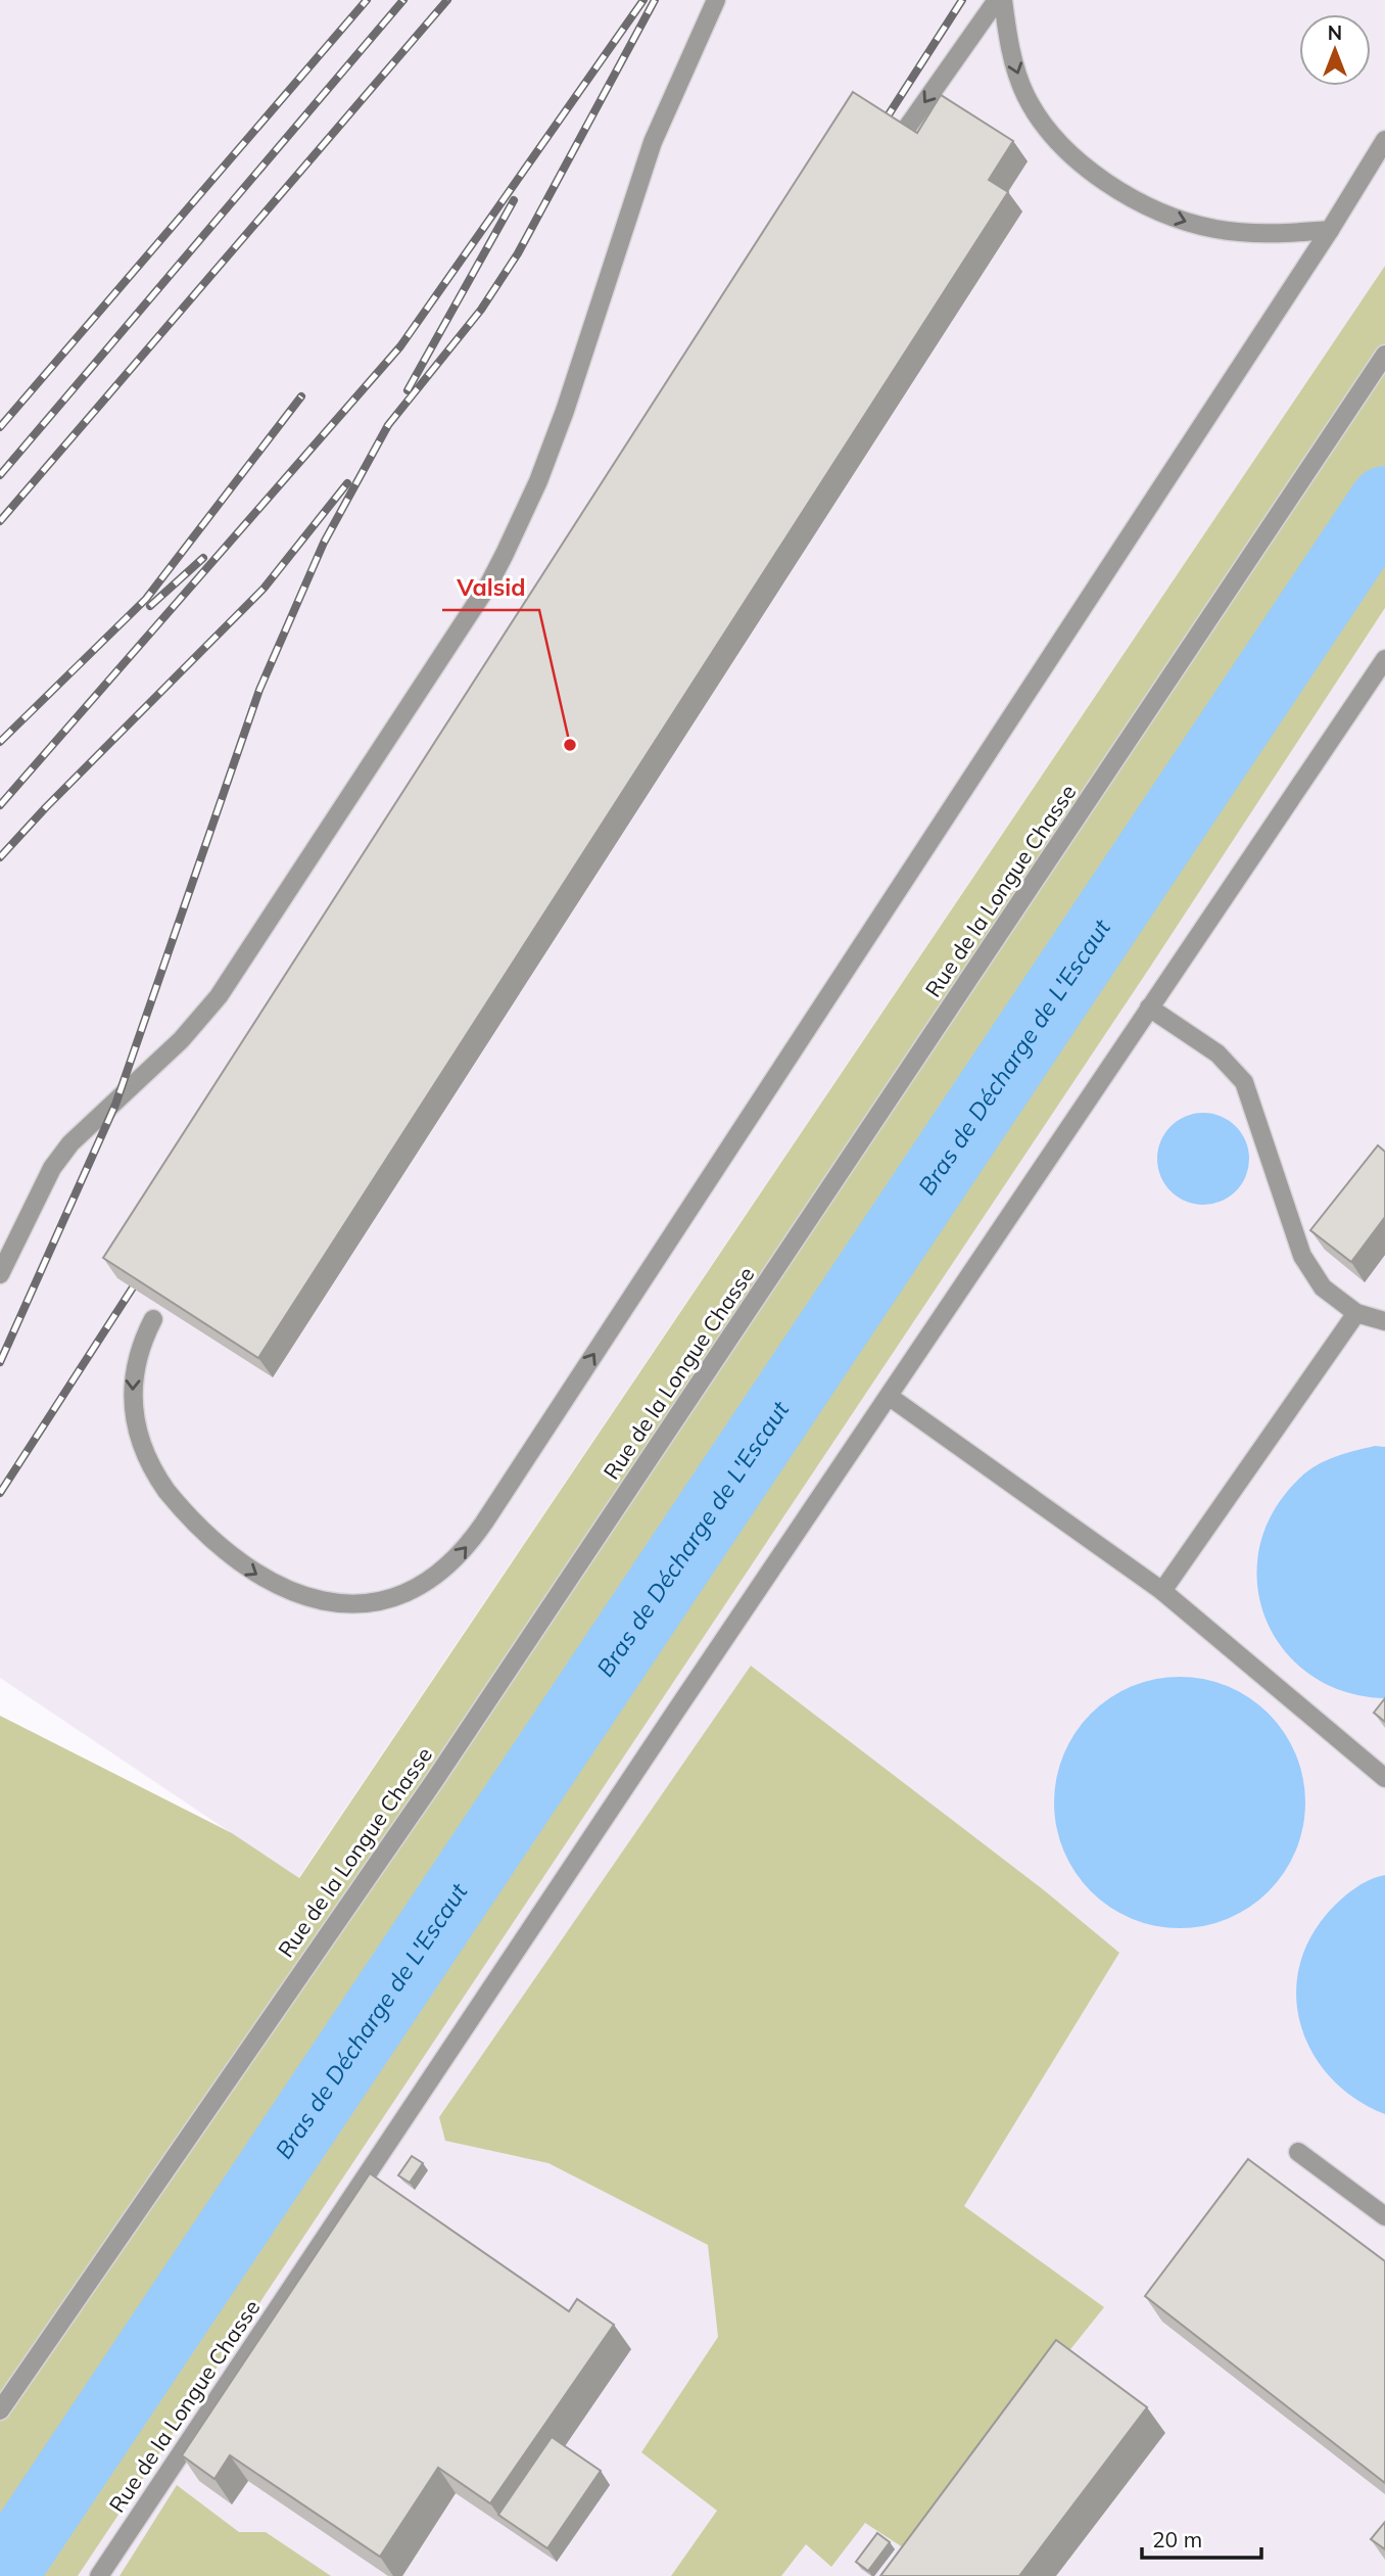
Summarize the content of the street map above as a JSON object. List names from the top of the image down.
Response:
{
  "streets": {
    "street": ["Rue de la Longue Chasse"]
  },
  "water": ["Bras de Décharge de L'Escaut"],
  "places": ["Valsid"],
  "scale_bar": "20 m",
  "north": "top"
}
